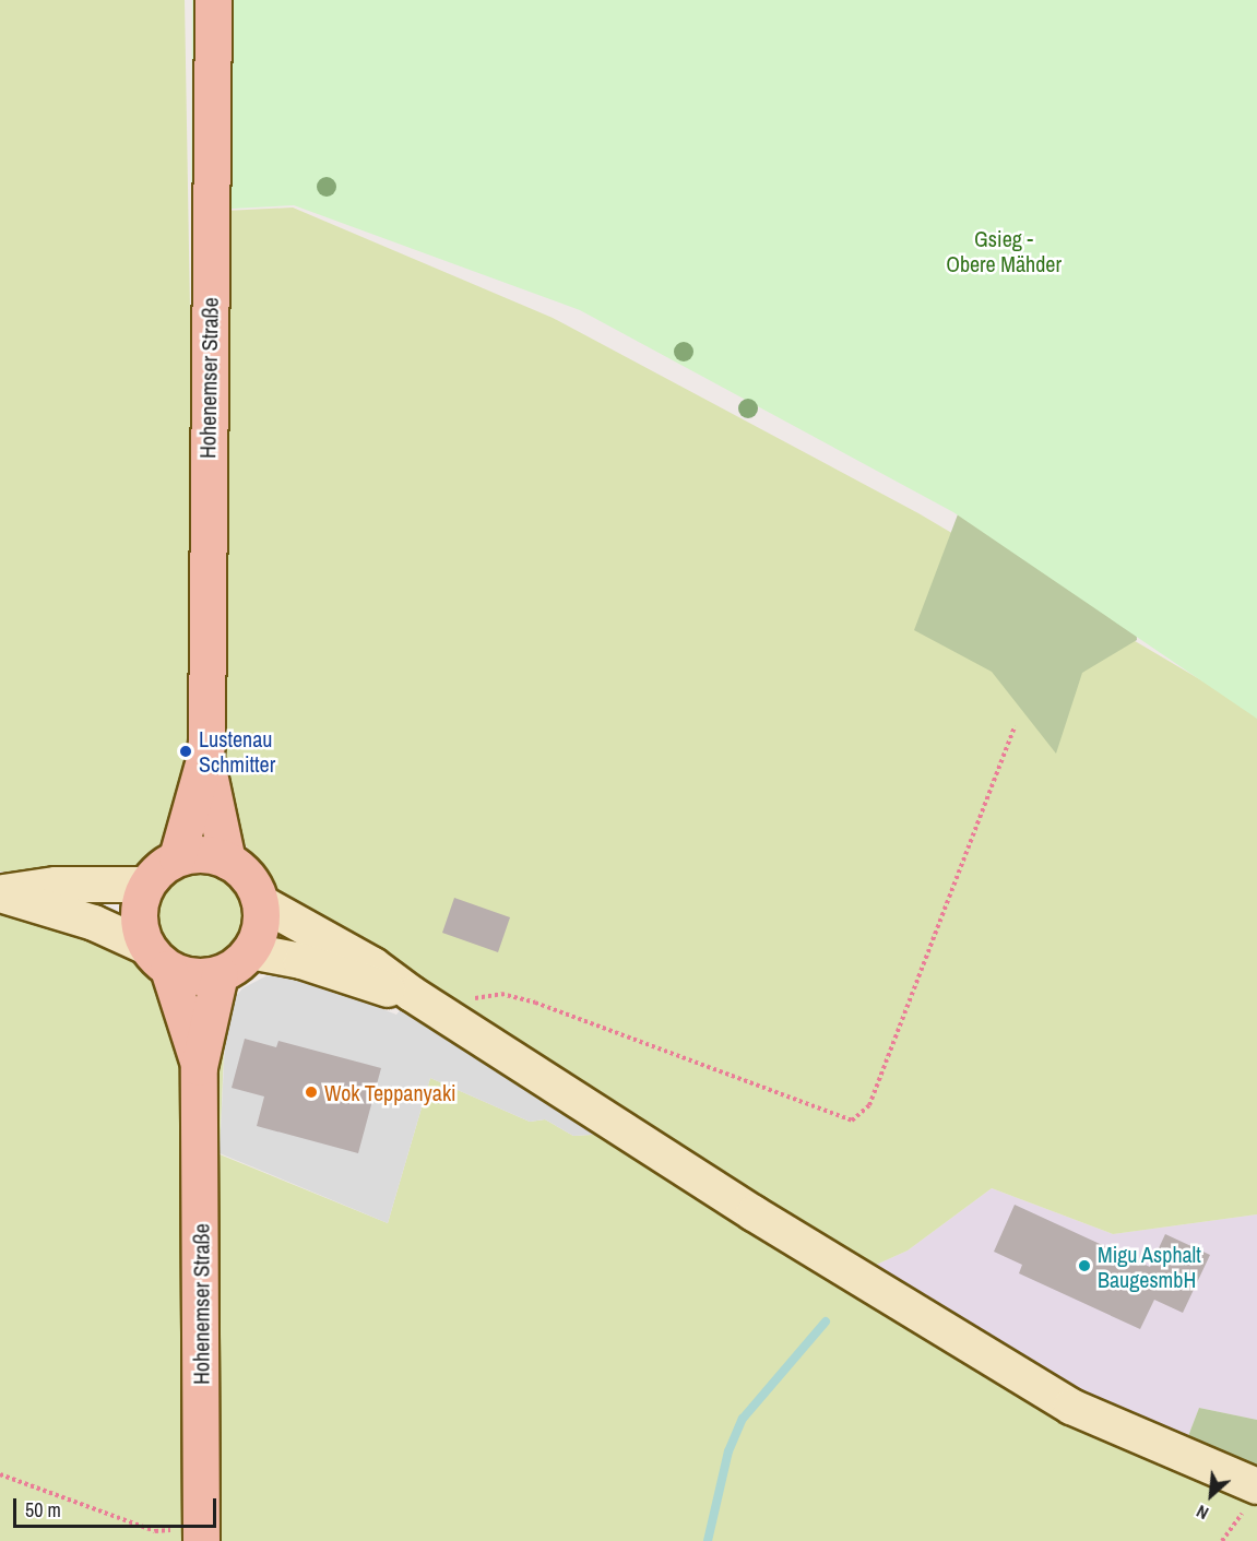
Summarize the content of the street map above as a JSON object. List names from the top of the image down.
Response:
{
  "streets": {
    "main road": ["Hohenemser Straße"]
  },
  "parks": ["Gsieg - Obere Mähder"],
  "places": ["Lustenau Schmitter", "Wok Teppanyaki", "Migu Asphalt BaugesmbH"],
  "scale_bar": "50 m",
  "north": "bottom left"
}
